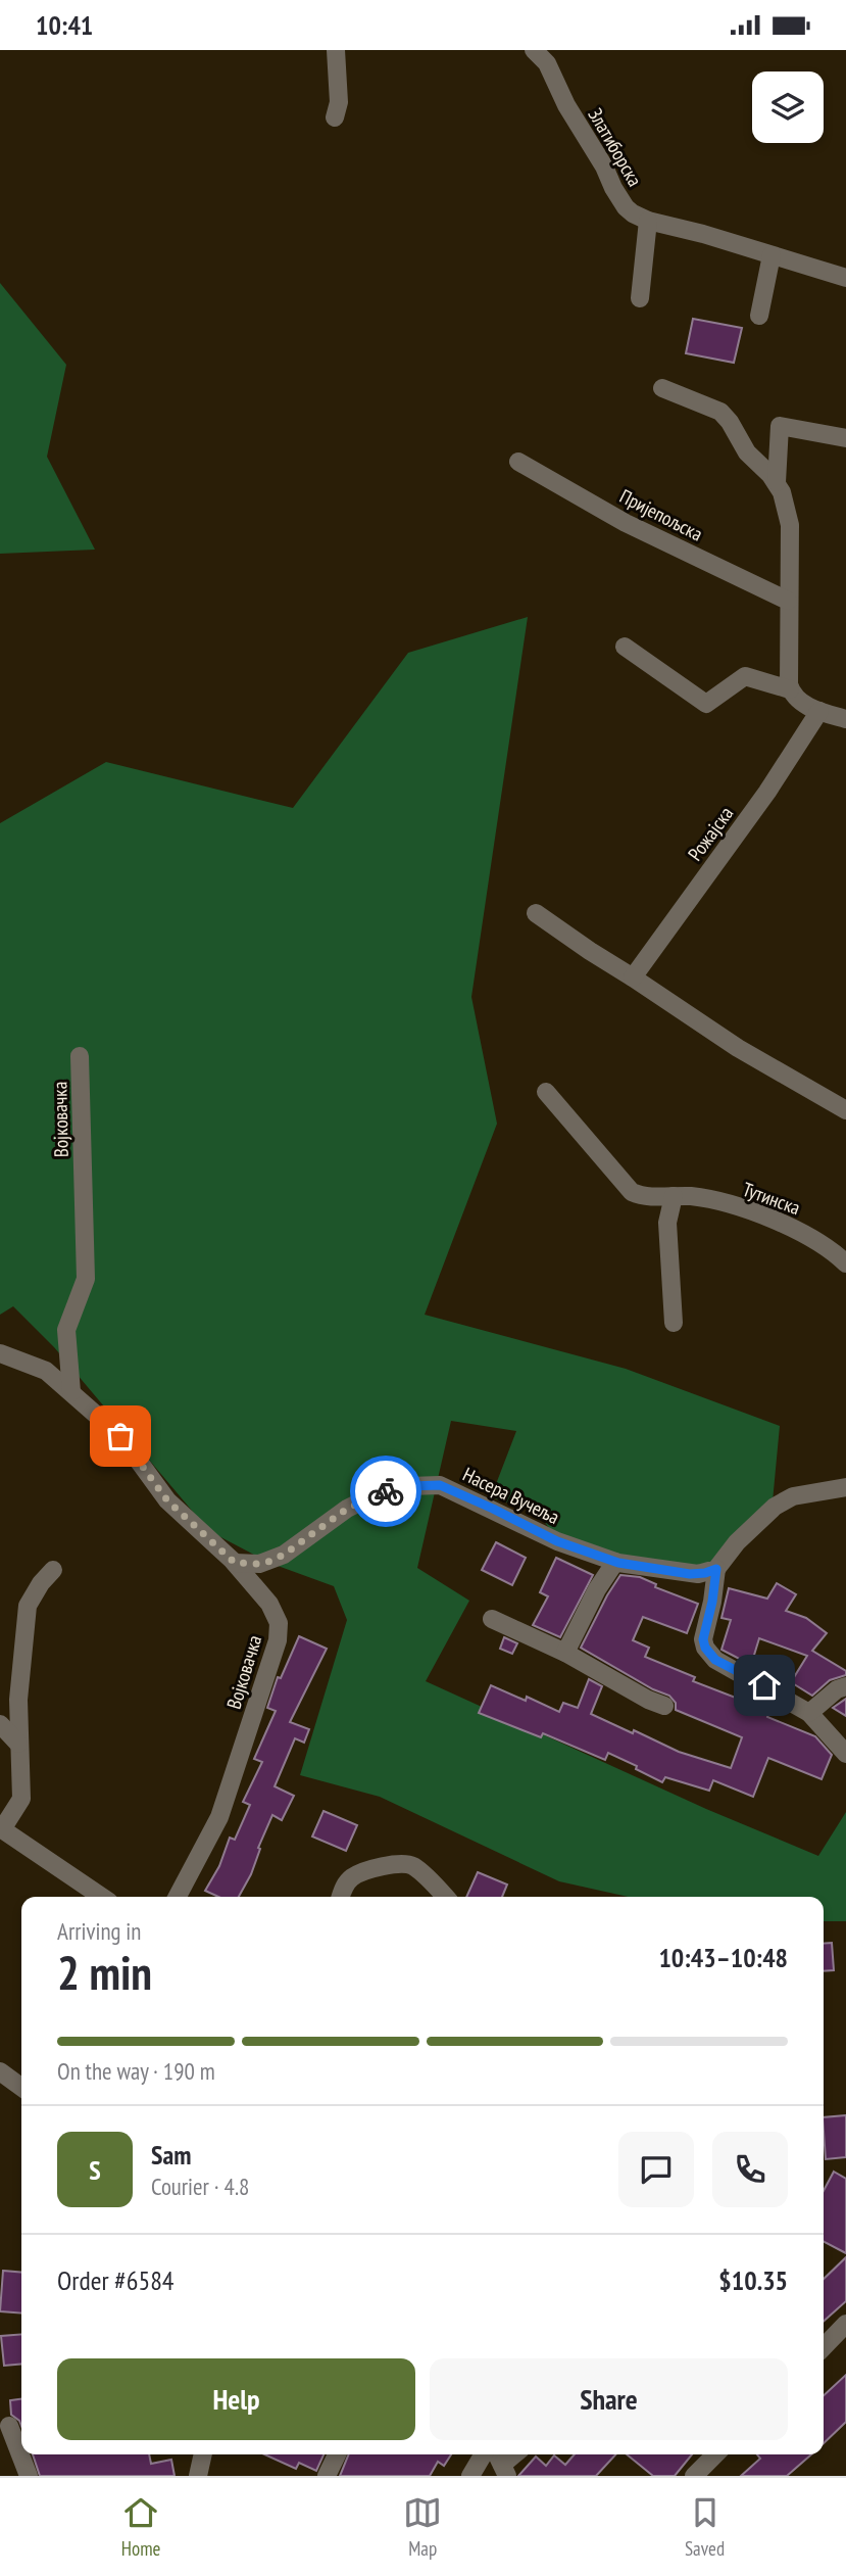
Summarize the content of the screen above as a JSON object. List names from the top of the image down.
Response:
{
  "streets": {
    "street": [
      "Златиборска",
      "Пријепољска",
      "Рожајска",
      "Војковачка",
      "Тутинска",
      "Насера Вучеља"
    ]
  },
  "crossings": [
    ["Војковачка", "Насера Вучеља"]
  ],
  "page": {
    "status": "10:41",
    "heading": ["2 min", "Arriving in", "10:43–10:48"],
    "panel": [
      "Sam",
      "Courier · 4.8",
      "Order #6584",
      "$10.35"
    ],
    "bar": "On the way · 190 m",
    "round": "S",
    "buttons": ["Help", "Share"],
    "tabs": ["Home", "Map", "Saved"]
  }
}
